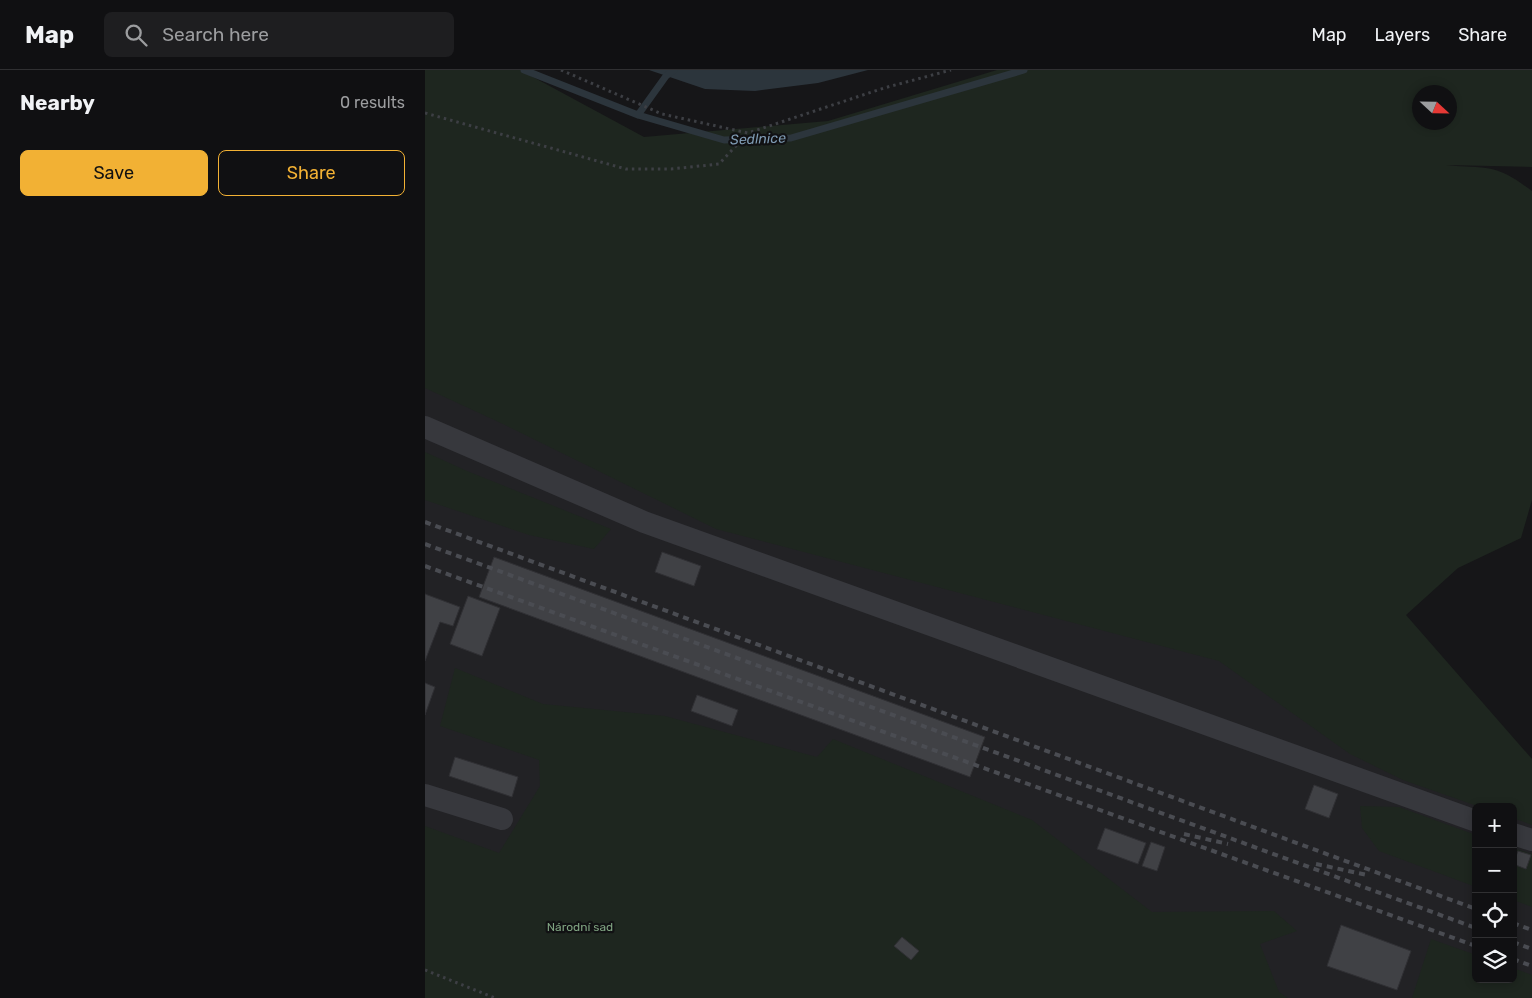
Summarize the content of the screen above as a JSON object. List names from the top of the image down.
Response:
{
  "water": ["Sedlnice"],
  "parks": ["Národní sad"],
  "north": "right",
  "page": {
    "header": "Map",
    "search": "Search here",
    "nav": ["Map", "Layers", "Share"],
    "heading": ["Nearby", "0 results"],
    "buttons": ["Save", "Share"],
    "map_buttons": ["+", "−"]
  }
}
